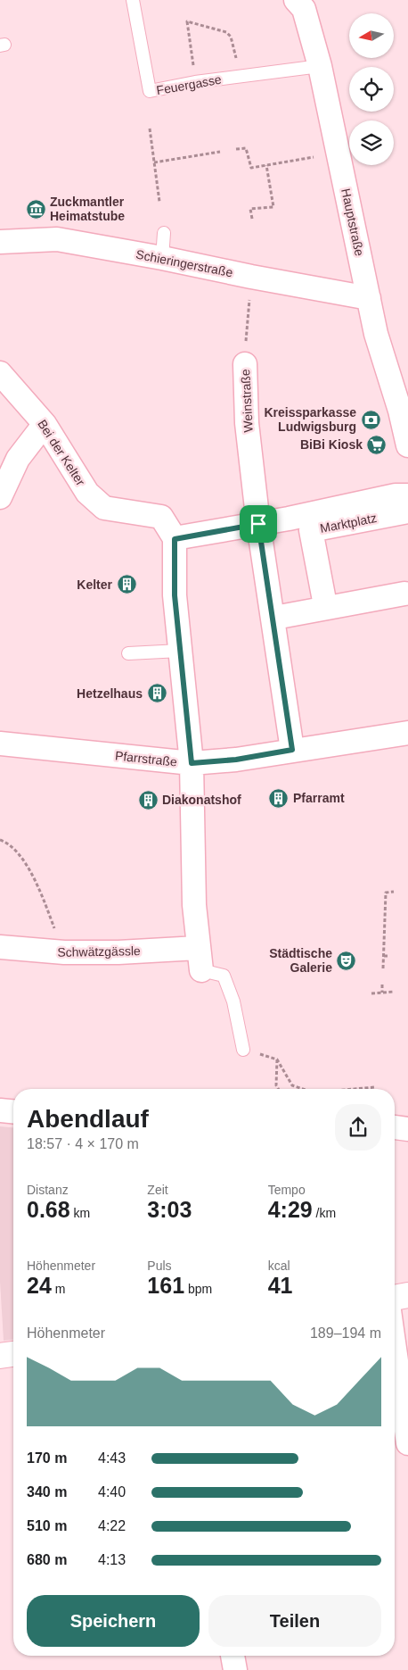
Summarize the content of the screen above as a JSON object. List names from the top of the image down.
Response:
{
  "streets": {
    "street": [
      "Hauptstraße",
      "Schieringerstraße",
      "Weinstraße",
      "Bei der Kelter",
      "Marktplatz",
      "Pfarrstraße",
      "Schwätzgässle"
    ],
    "lane": ["Feuergasse"]
  },
  "crossings": [
    ["Feuergasse", "Hauptstraße"],
    ["Hauptstraße", "Schieringerstraße"],
    ["Schieringerstraße", "Weinstraße"],
    ["Weinstraße", "Marktplatz"],
    ["Bei der Kelter", "Marktplatz"]
  ],
  "places": {
    "museum": ["Zuckmantler Heimatstube"],
    "bank": ["Kreissparkasse Ludwigsburg"],
    "supermarket": ["BiBi Kiosk"],
    "building": [
      "Kelter",
      "Hetzelhaus",
      "Pfarramt",
      "Diakonatshof"
    ],
    "theatre": ["Städtische Galerie"]
  },
  "north": "left",
  "page": {
    "heading": ["Abendlauf", "18:57 · 4 × 170 m"],
    "stats": [
      ["Distanz", "0.68 km"],
      ["Zeit", "3:03"],
      ["Tempo", "4:29 /km"],
      ["Höhenmeter", "24 m"],
      ["Puls", "161 bpm"],
      ["kcal", "41"]
    ],
    "chart": ["Höhenmeter", "189–194 m"],
    "list": [
      {
        "name": "170 m",
        "note": "4:43"
      },
      {
        "name": "340 m",
        "note": "4:40"
      },
      {
        "name": "510 m",
        "note": "4:22"
      },
      {
        "name": "680 m",
        "note": "4:13"
      }
    ],
    "buttons": ["Speichern", "Teilen"]
  }
}
